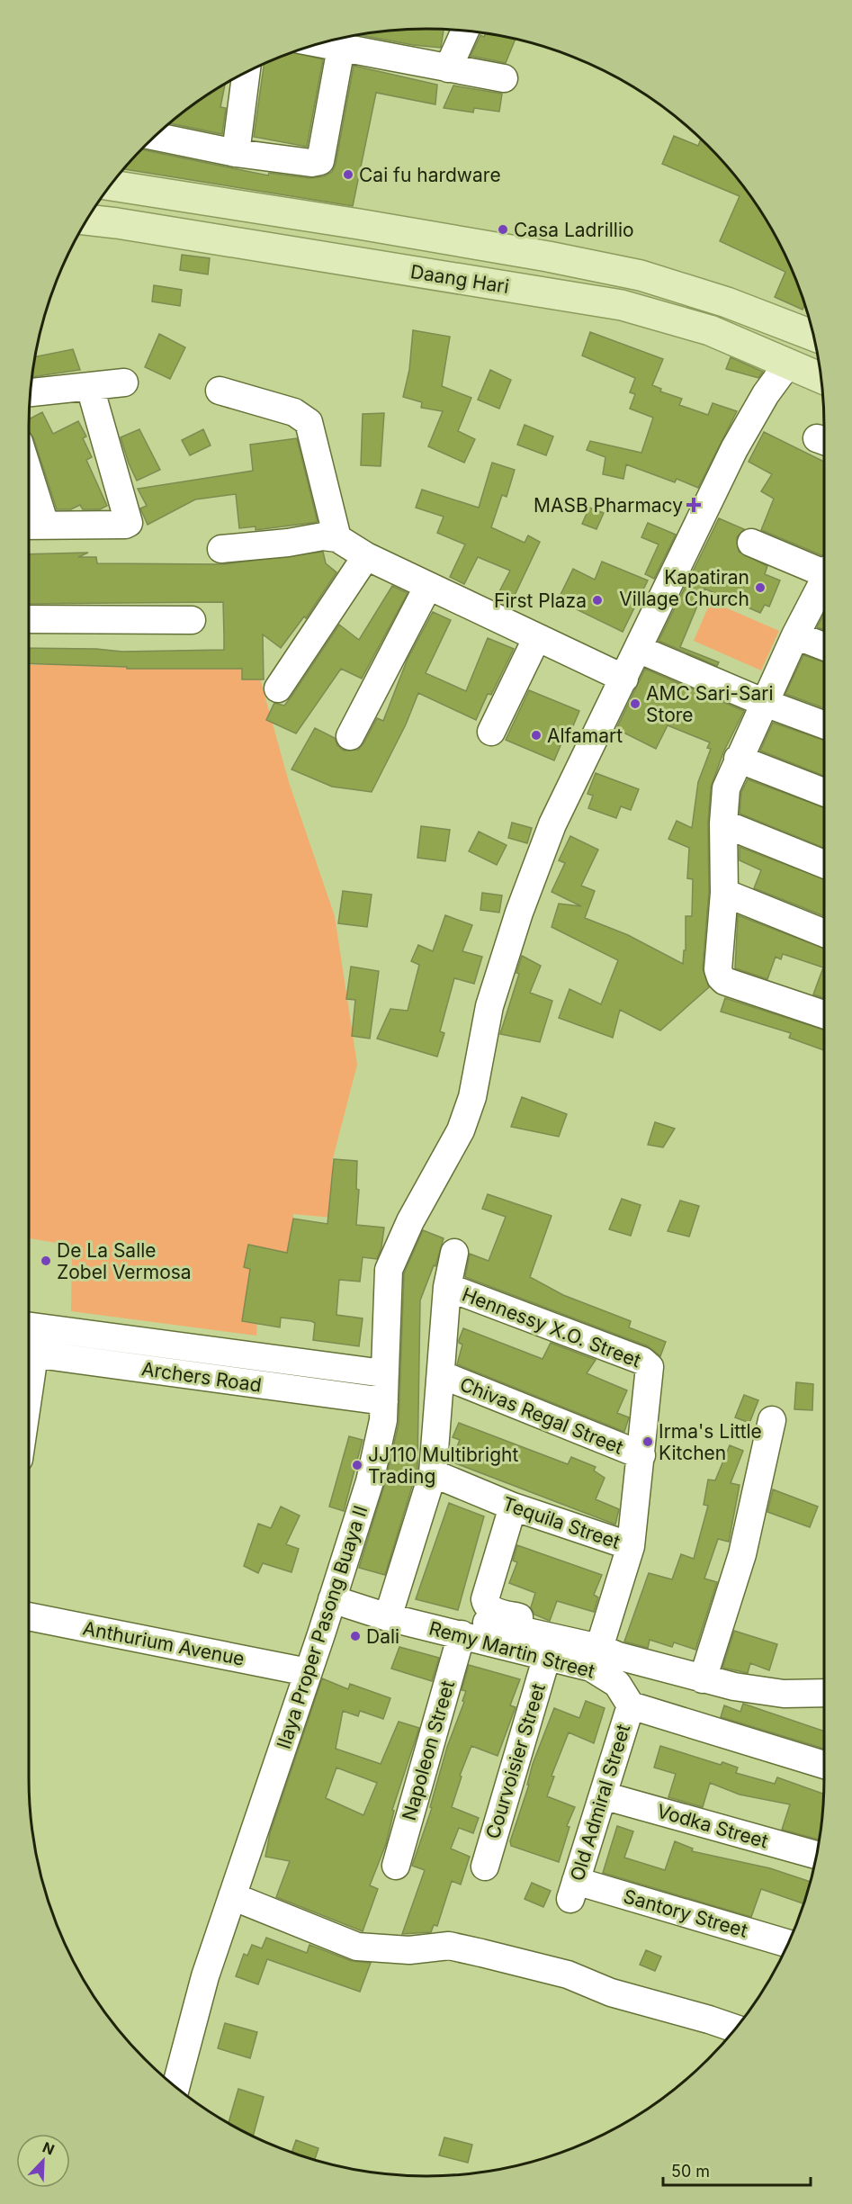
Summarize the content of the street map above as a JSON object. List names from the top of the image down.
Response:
{
  "streets": {
    "main road": ["Daang Hari"],
    "street": [
      "Hennessy X.O. Street",
      "Archers Road",
      "Chivas Regal Street",
      "Tequila Street",
      "Ilaya Proper Pasong Buaya II",
      "Anthurium Avenue",
      "Remy Martin Street",
      "Napoleon Street",
      "Courvoisier Street",
      "Old Admiral Street",
      "Vodka Street",
      "Santory Street"
    ]
  },
  "crossings": [
    ["Daang Hari", "Ilaya Proper Pasong Buaya II"],
    ["Hennessy X.O. Street", "Chivas Regal Street"],
    ["Archers Road", "Ilaya Proper Pasong Buaya II"],
    ["Ilaya Proper Pasong Buaya II", "Anthurium Avenue"],
    ["Ilaya Proper Pasong Buaya II", "Remy Martin Street"],
    ["Remy Martin Street", "Napoleon Street"],
    ["Remy Martin Street", "Courvoisier Street"],
    ["Remy Martin Street", "Old Admiral Street"],
    ["Old Admiral Street", "Vodka Street"],
    ["Old Admiral Street", "Santory Street"]
  ],
  "places": {
    "other": [
      "Cai fu hardware",
      "Casa Ladrillio",
      "Kapatiran Village Church",
      "First Plaza",
      "AMC Sari-Sari Store",
      "Alfamart",
      "De La Salle Zobel Vermosa",
      "Irma's Little Kitchen",
      "JJ110 Multibright Trading",
      "Dali"
    ],
    "health": ["MASB Pharmacy"]
  },
  "scale_bar": "50 m",
  "north": "top right"
}
